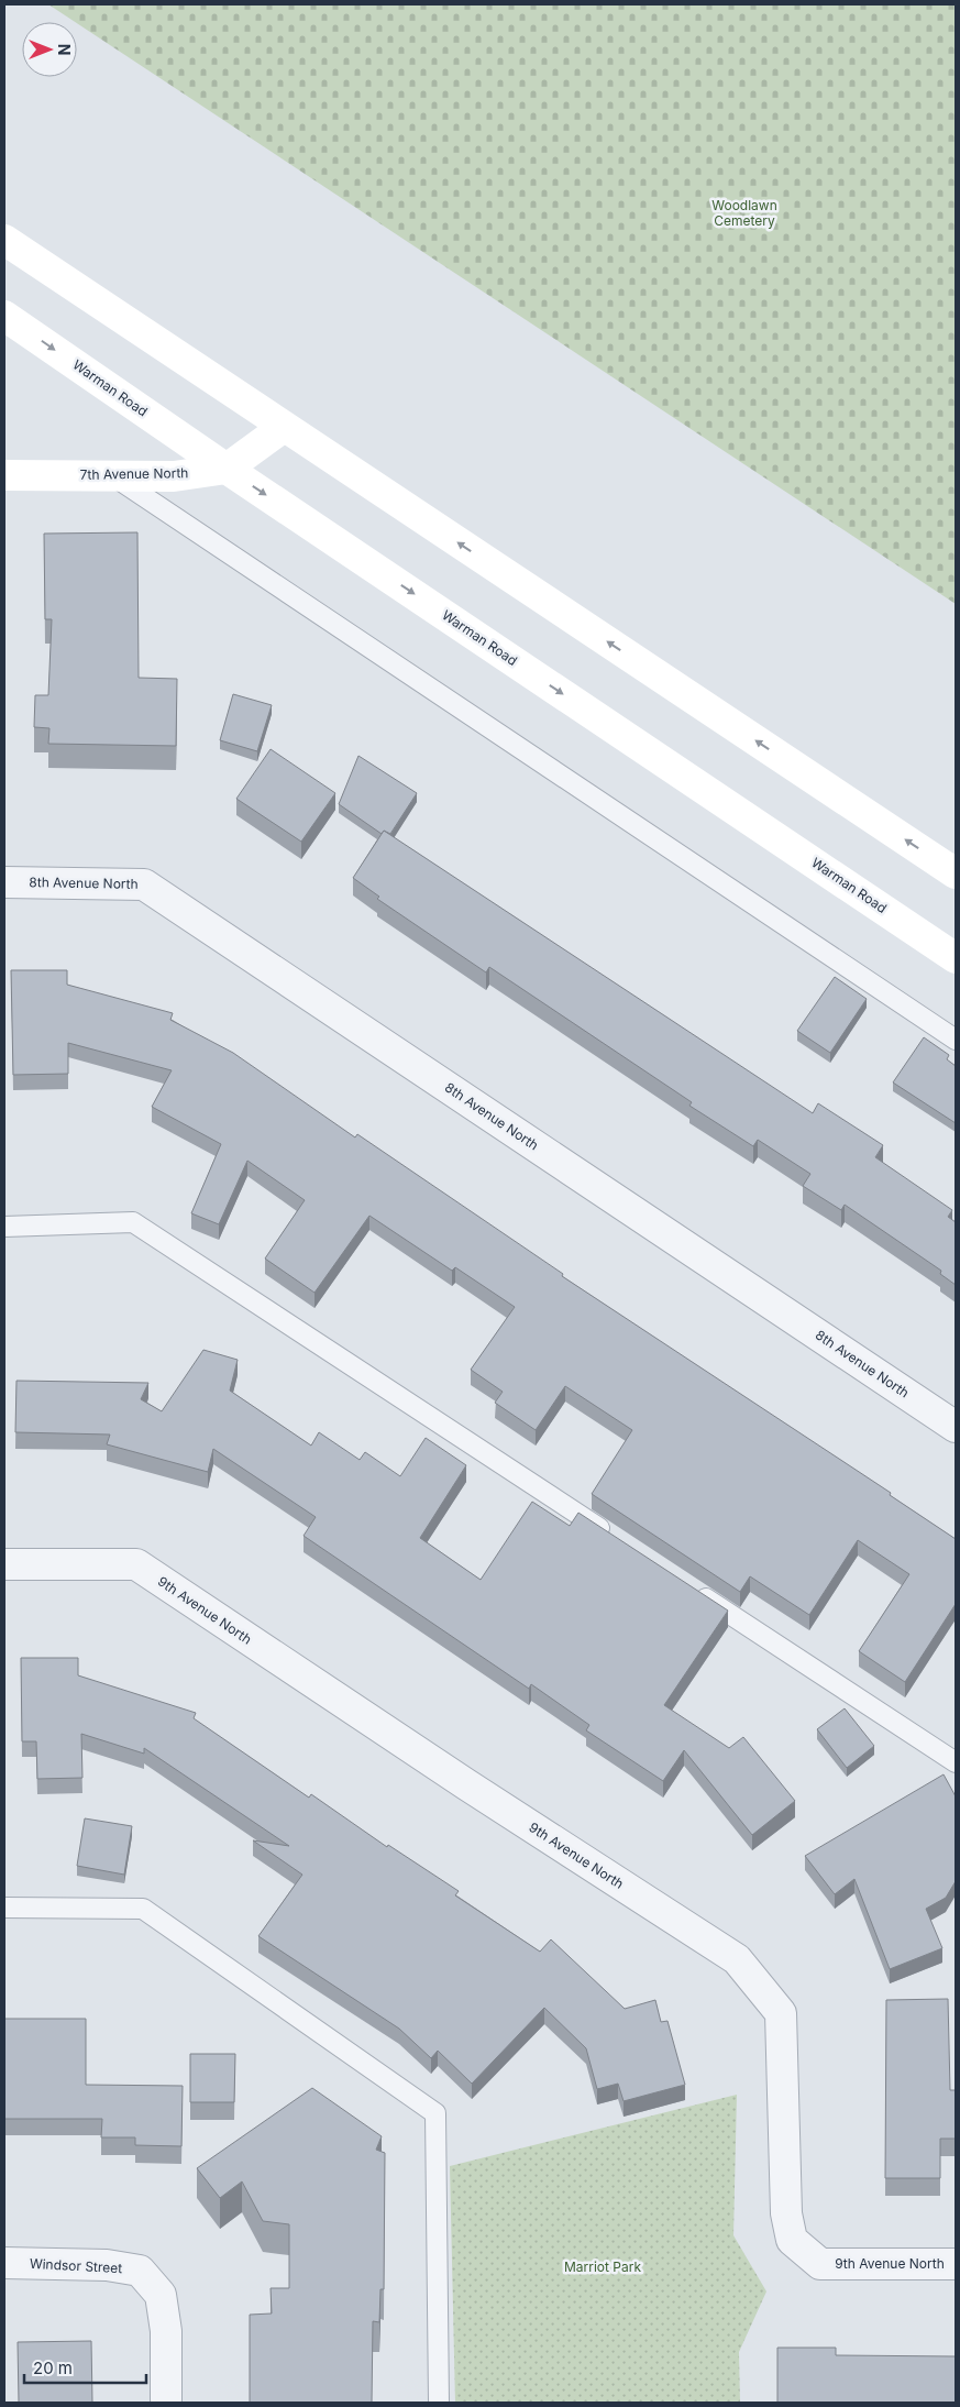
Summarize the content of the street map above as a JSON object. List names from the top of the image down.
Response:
{
  "streets": {
    "main road": ["Warman Road", "7th Avenue North"],
    "street": ["8th Avenue North", "9th Avenue North", "Windsor Street"]
  },
  "crossings": [
    ["Warman Road", "7th Avenue North"]
  ],
  "parks": ["Woodlawn Cemetery", "Marriot Park"],
  "scale_bar": "20 m",
  "north": "right"
}
